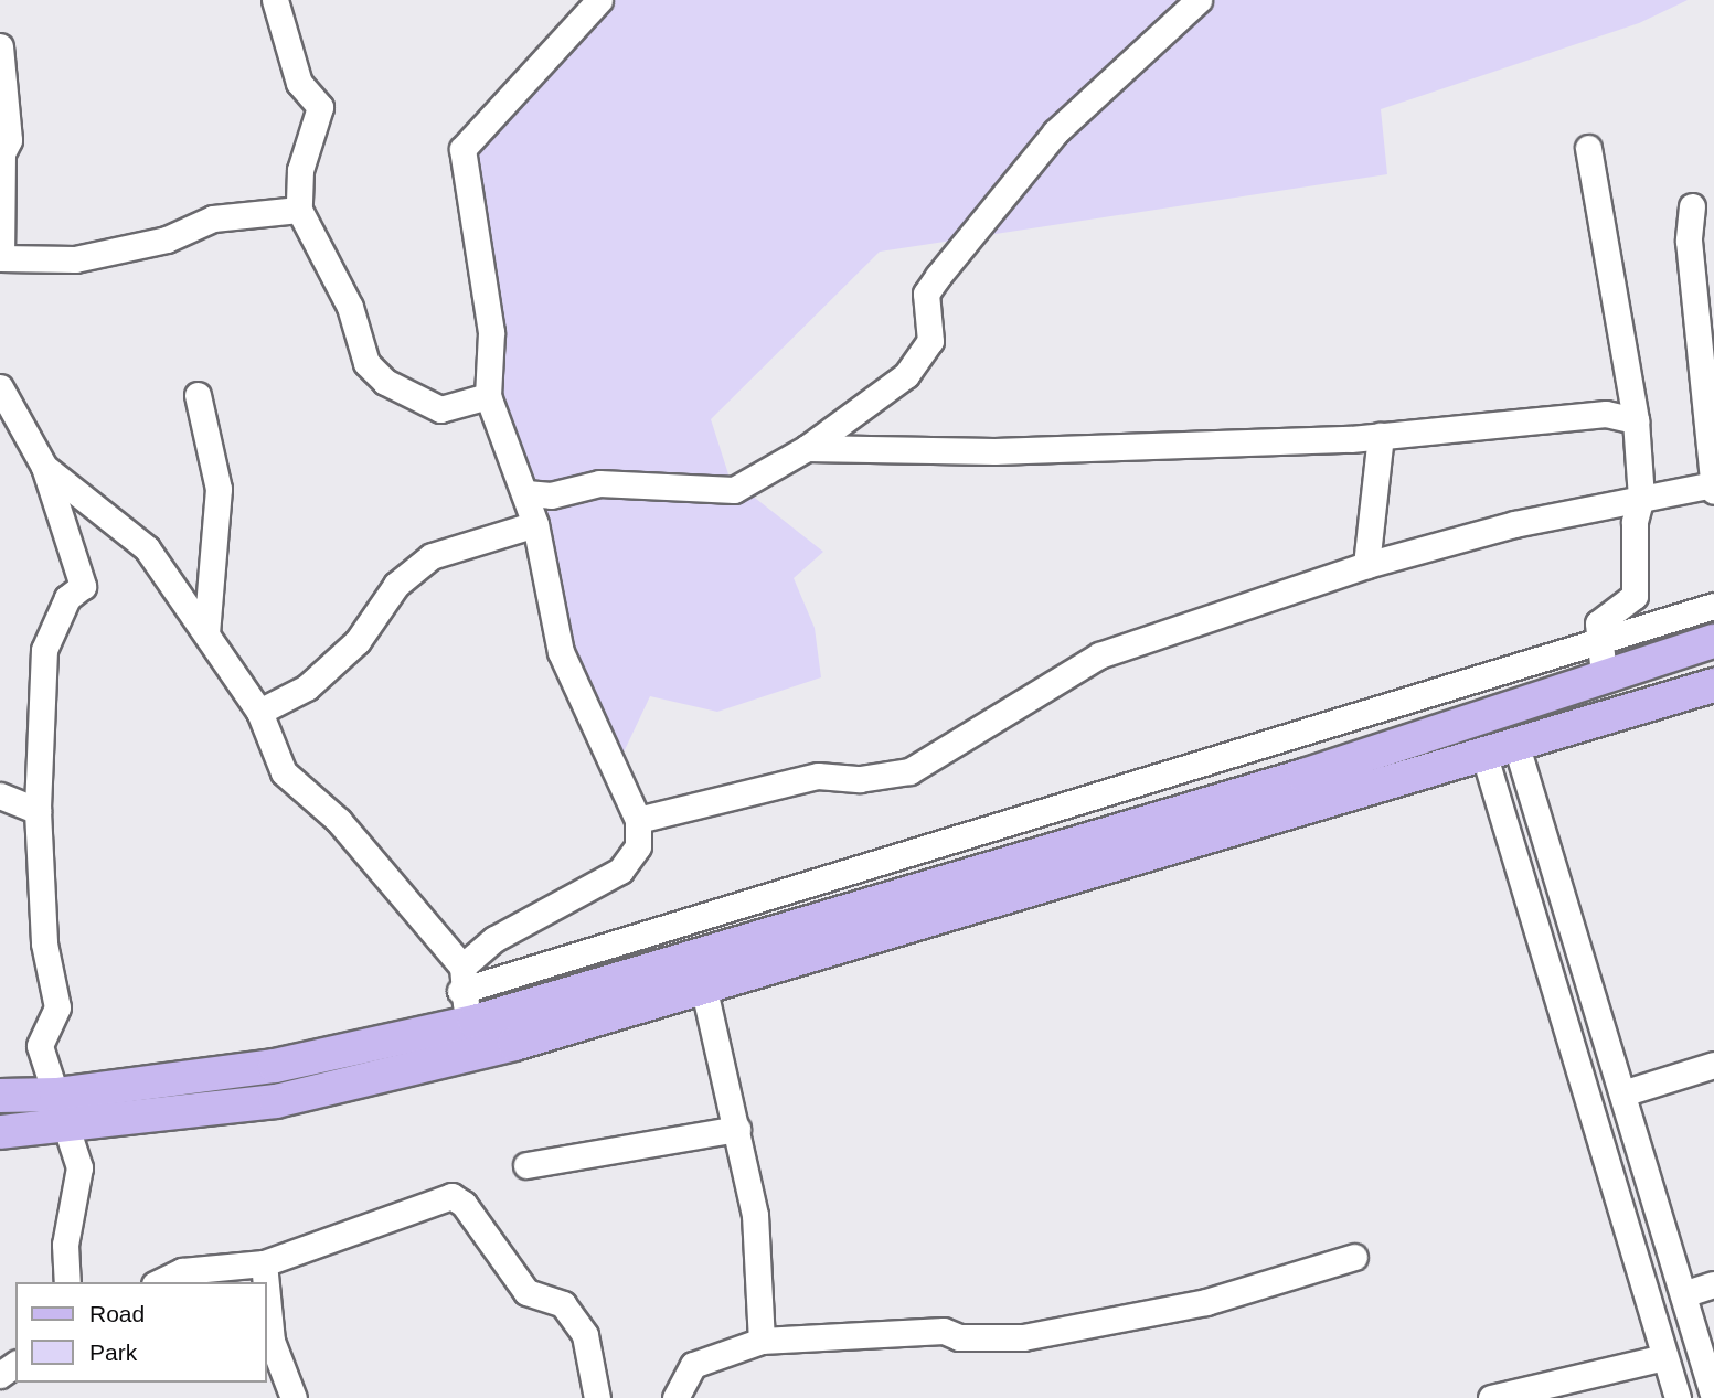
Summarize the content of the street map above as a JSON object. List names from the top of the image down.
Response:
{
  "legend": ["Road", "Park"]
}
